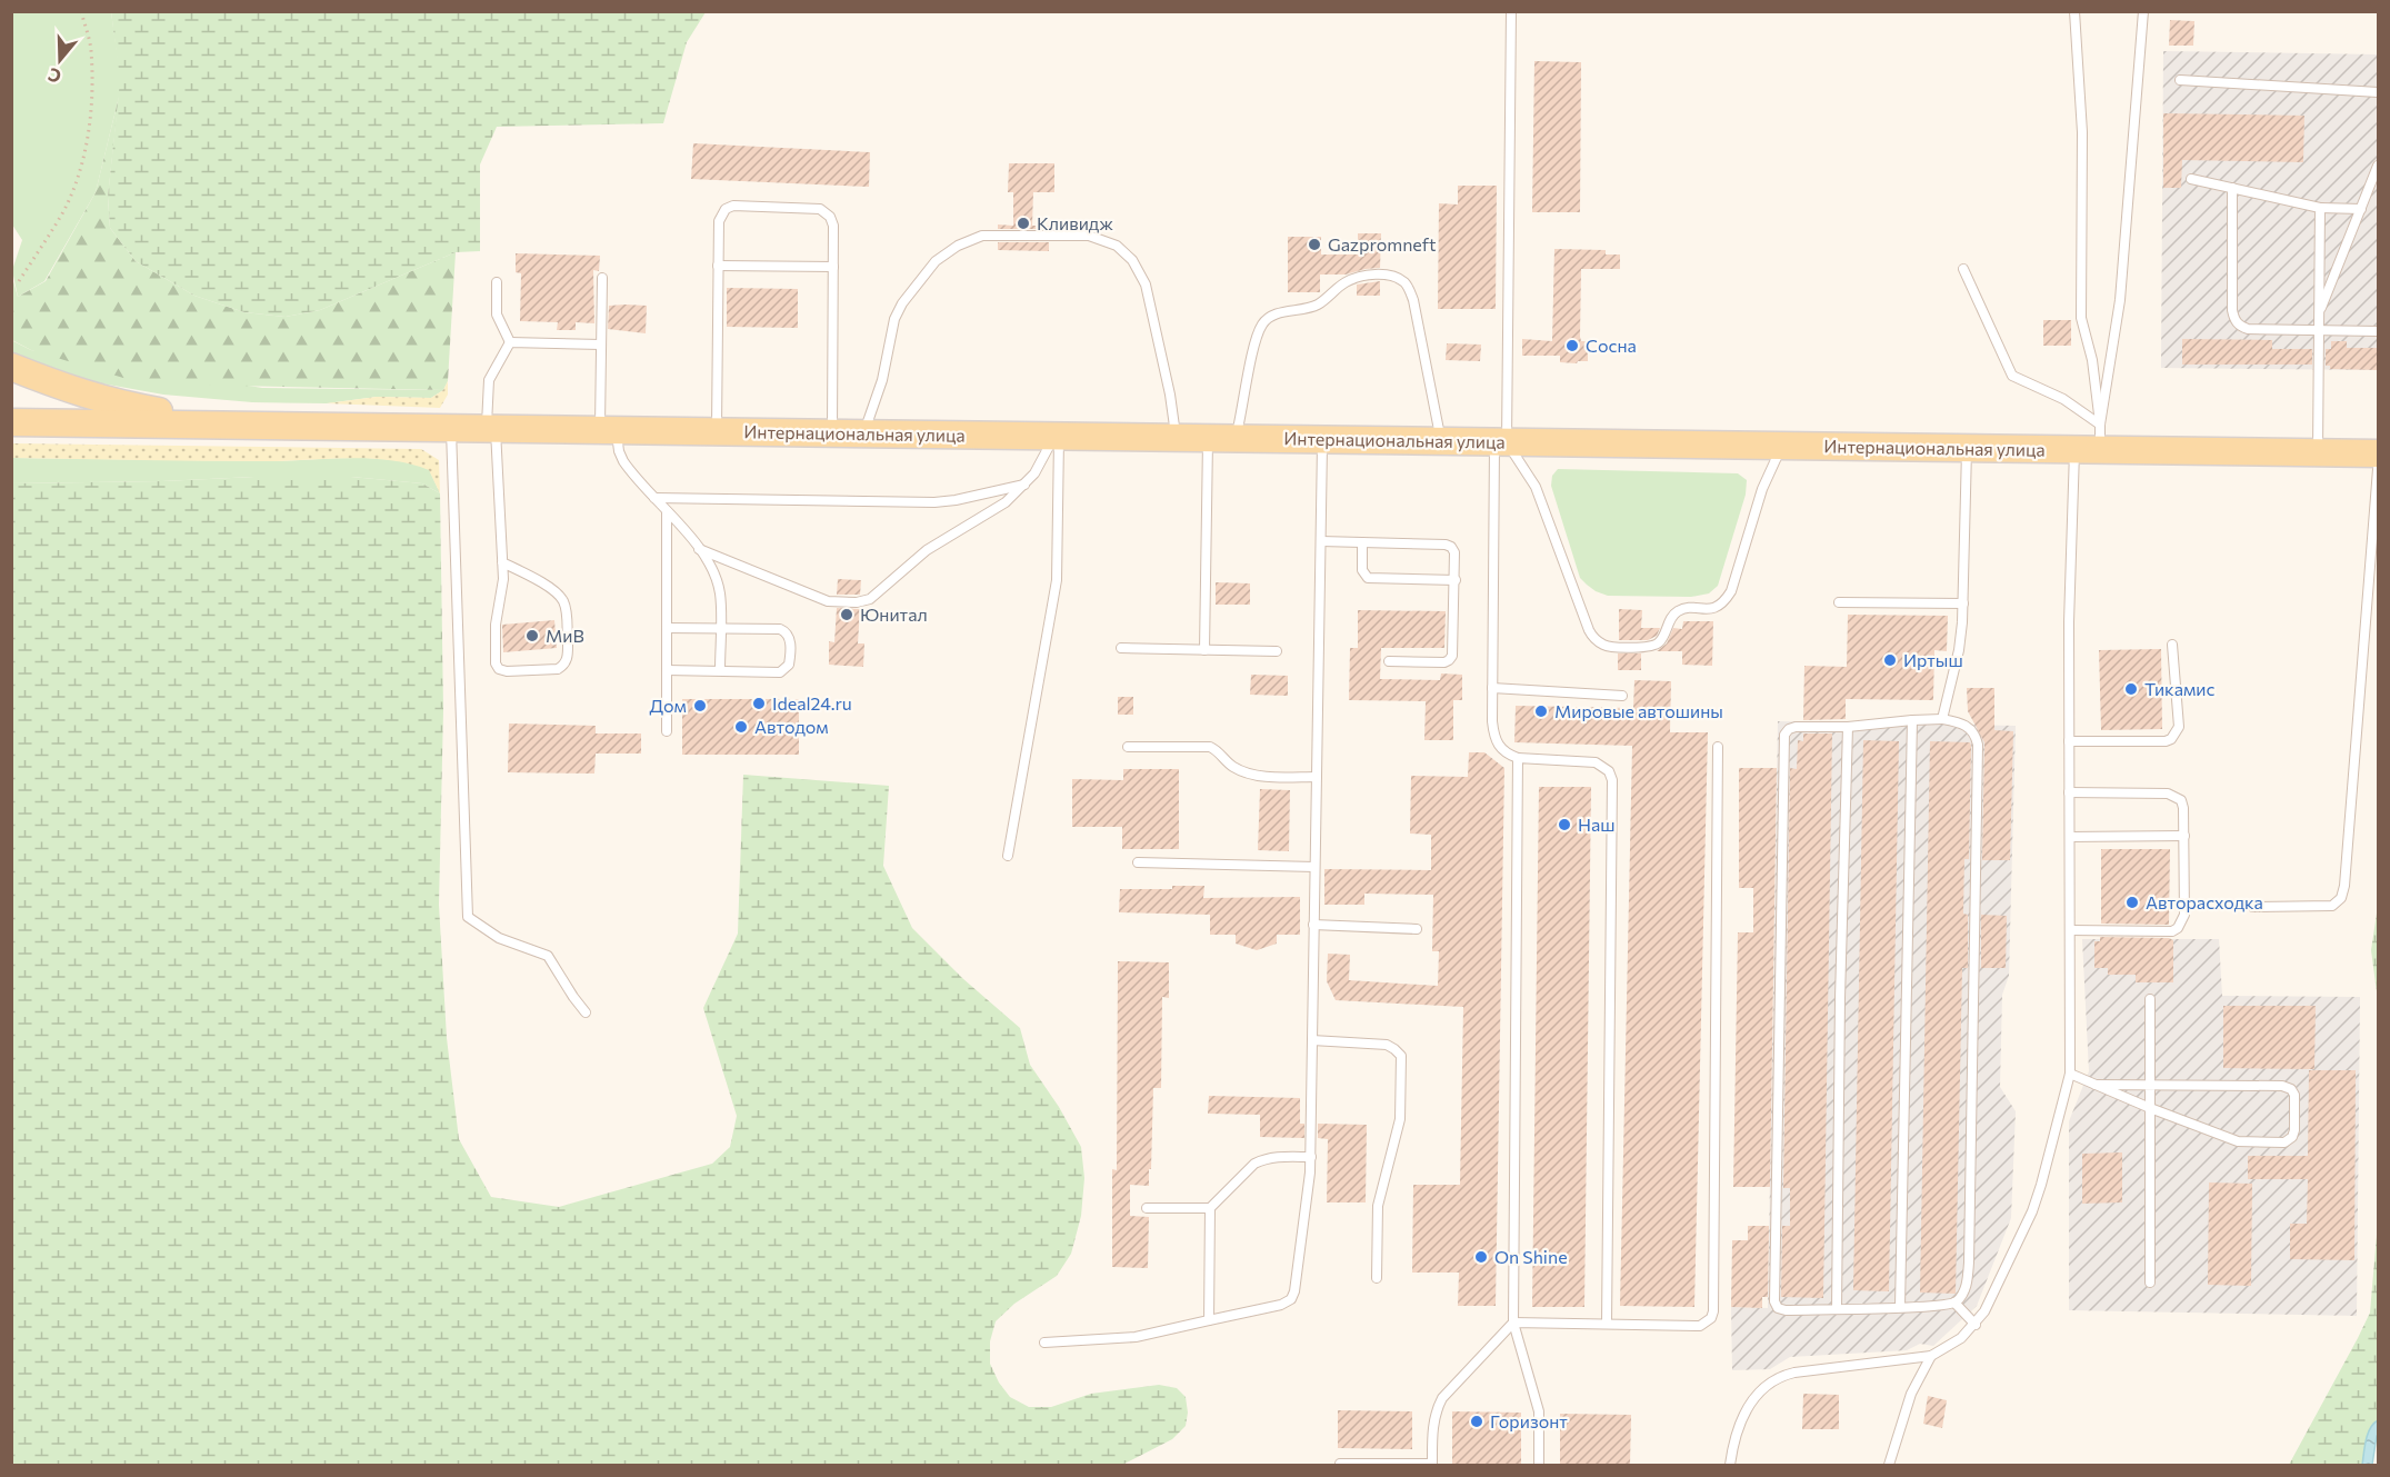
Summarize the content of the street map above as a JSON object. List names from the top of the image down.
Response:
{
  "streets": {
    "main road": ["Интернациональная улица"]
  },
  "places": [
    "Кливидж",
    "Gazpromneft",
    "Сосна",
    "Юнитал",
    "МиВ",
    "Иртыш",
    "Тикамис",
    "Ideal24.ru",
    "Дом",
    "Мировые автошины",
    "Автодом",
    "Наш",
    "Авторасходка",
    "On Shine",
    "Горизонт"
  ],
  "north": "bottom"
}
